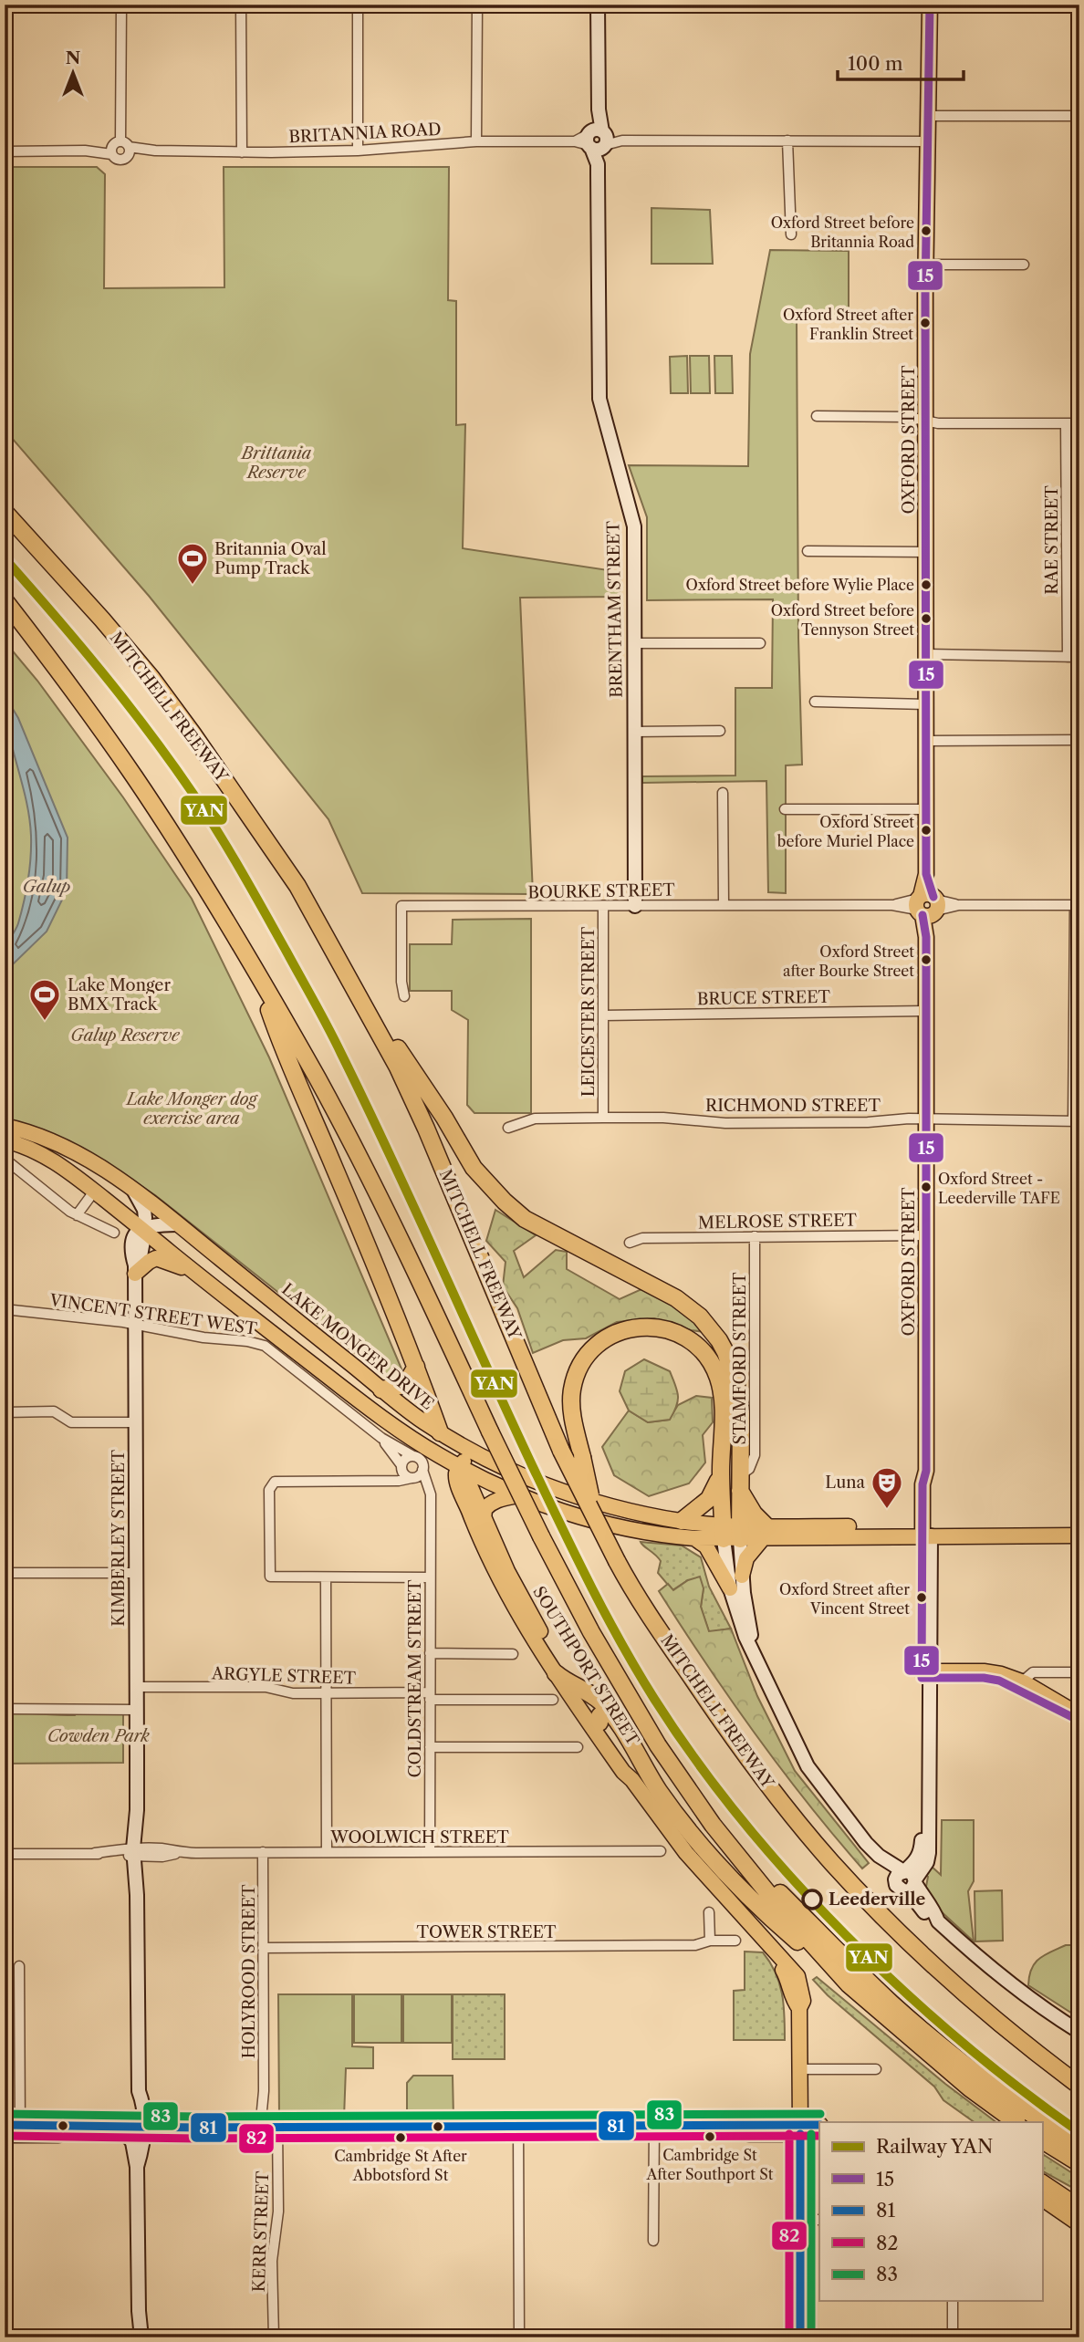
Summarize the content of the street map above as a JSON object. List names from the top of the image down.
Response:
{
  "streets": {
    "highway": ["MITCHELL FREEWAY"],
    "main road": ["OXFORD STREET", "LAKE MONGER DRIVE", "SOUTHPORT STREET"],
    "street": [
      "BRITANNIA ROAD",
      "RAE STREET",
      "BRENTHAM STREET",
      "BOURKE STREET",
      "BRUCE STREET",
      "LEICESTER STREET",
      "RICHMOND STREET",
      "MELROSE STREET",
      "VINCENT STREET WEST",
      "STAMFORD STREET",
      "KIMBERLEY STREET",
      "ARGYLE STREET",
      "COLDSTREAM STREET",
      "WOOLWICH STREET",
      "TOWER STREET",
      "HOLYROOD STREET",
      "KERR STREET"
    ]
  },
  "crossings": [
    ["BRITANNIA ROAD", "OXFORD STREET"],
    ["BRITANNIA ROAD", "BRENTHAM STREET"],
    ["OXFORD STREET", "BOURKE STREET"],
    ["OXFORD STREET", "BRUCE STREET"],
    ["OXFORD STREET", "RICHMOND STREET"],
    ["OXFORD STREET", "MELROSE STREET"],
    ["BRENTHAM STREET", "BOURKE STREET"],
    ["BOURKE STREET", "LEICESTER STREET"],
    ["BRUCE STREET", "LEICESTER STREET"],
    ["LEICESTER STREET", "RICHMOND STREET"],
    ["MELROSE STREET", "STAMFORD STREET"],
    ["VINCENT STREET WEST", "KIMBERLEY STREET"],
    ["VINCENT STREET WEST", "COLDSTREAM STREET"],
    ["LAKE MONGER DRIVE", "KIMBERLEY STREET"],
    ["LAKE MONGER DRIVE", "SOUTHPORT STREET"],
    ["KIMBERLEY STREET", "ARGYLE STREET"],
    ["KIMBERLEY STREET", "WOOLWICH STREET"],
    ["ARGYLE STREET", "COLDSTREAM STREET"],
    ["COLDSTREAM STREET", "WOOLWICH STREET"],
    ["WOOLWICH STREET", "HOLYROOD STREET"],
    ["TOWER STREET", "HOLYROOD STREET"],
    ["HOLYROOD STREET", "KERR STREET"]
  ],
  "water": ["Galup"],
  "parks": [
    "Brittania Reserve",
    "Galup Reserve",
    "Lake Monger dog exercise area",
    "Cowden Park"
  ],
  "places": {
    "other": [
      "Oxford Street before Britannia Road",
      "Oxford Street after Franklin Street",
      "Oxford Street before Wylie Place",
      "Oxford Street before Tennyson Street",
      "Oxford Street before Muriel Place",
      "Oxford Street after Bourke Street",
      "Oxford Street - Leederville TAFE",
      "Oxford Street after Vincent Street",
      "Leederville",
      "Cambridge St After Southport St",
      "Cambridge St After Abbotsford St"
    ],
    "sports": ["Britannia Oval Pump Track", "Lake Monger BMX Track"],
    "theatre": ["Luna"]
  },
  "lines": [
    "transit line 15",
    "rail line YAN",
    "transit line 83",
    "transit line 81",
    "transit line 82"
  ],
  "legend": [
    "Railway YAN",
    "15",
    "81",
    "82",
    "83"
  ],
  "scale_bar": "100 m",
  "north": "top"
}
